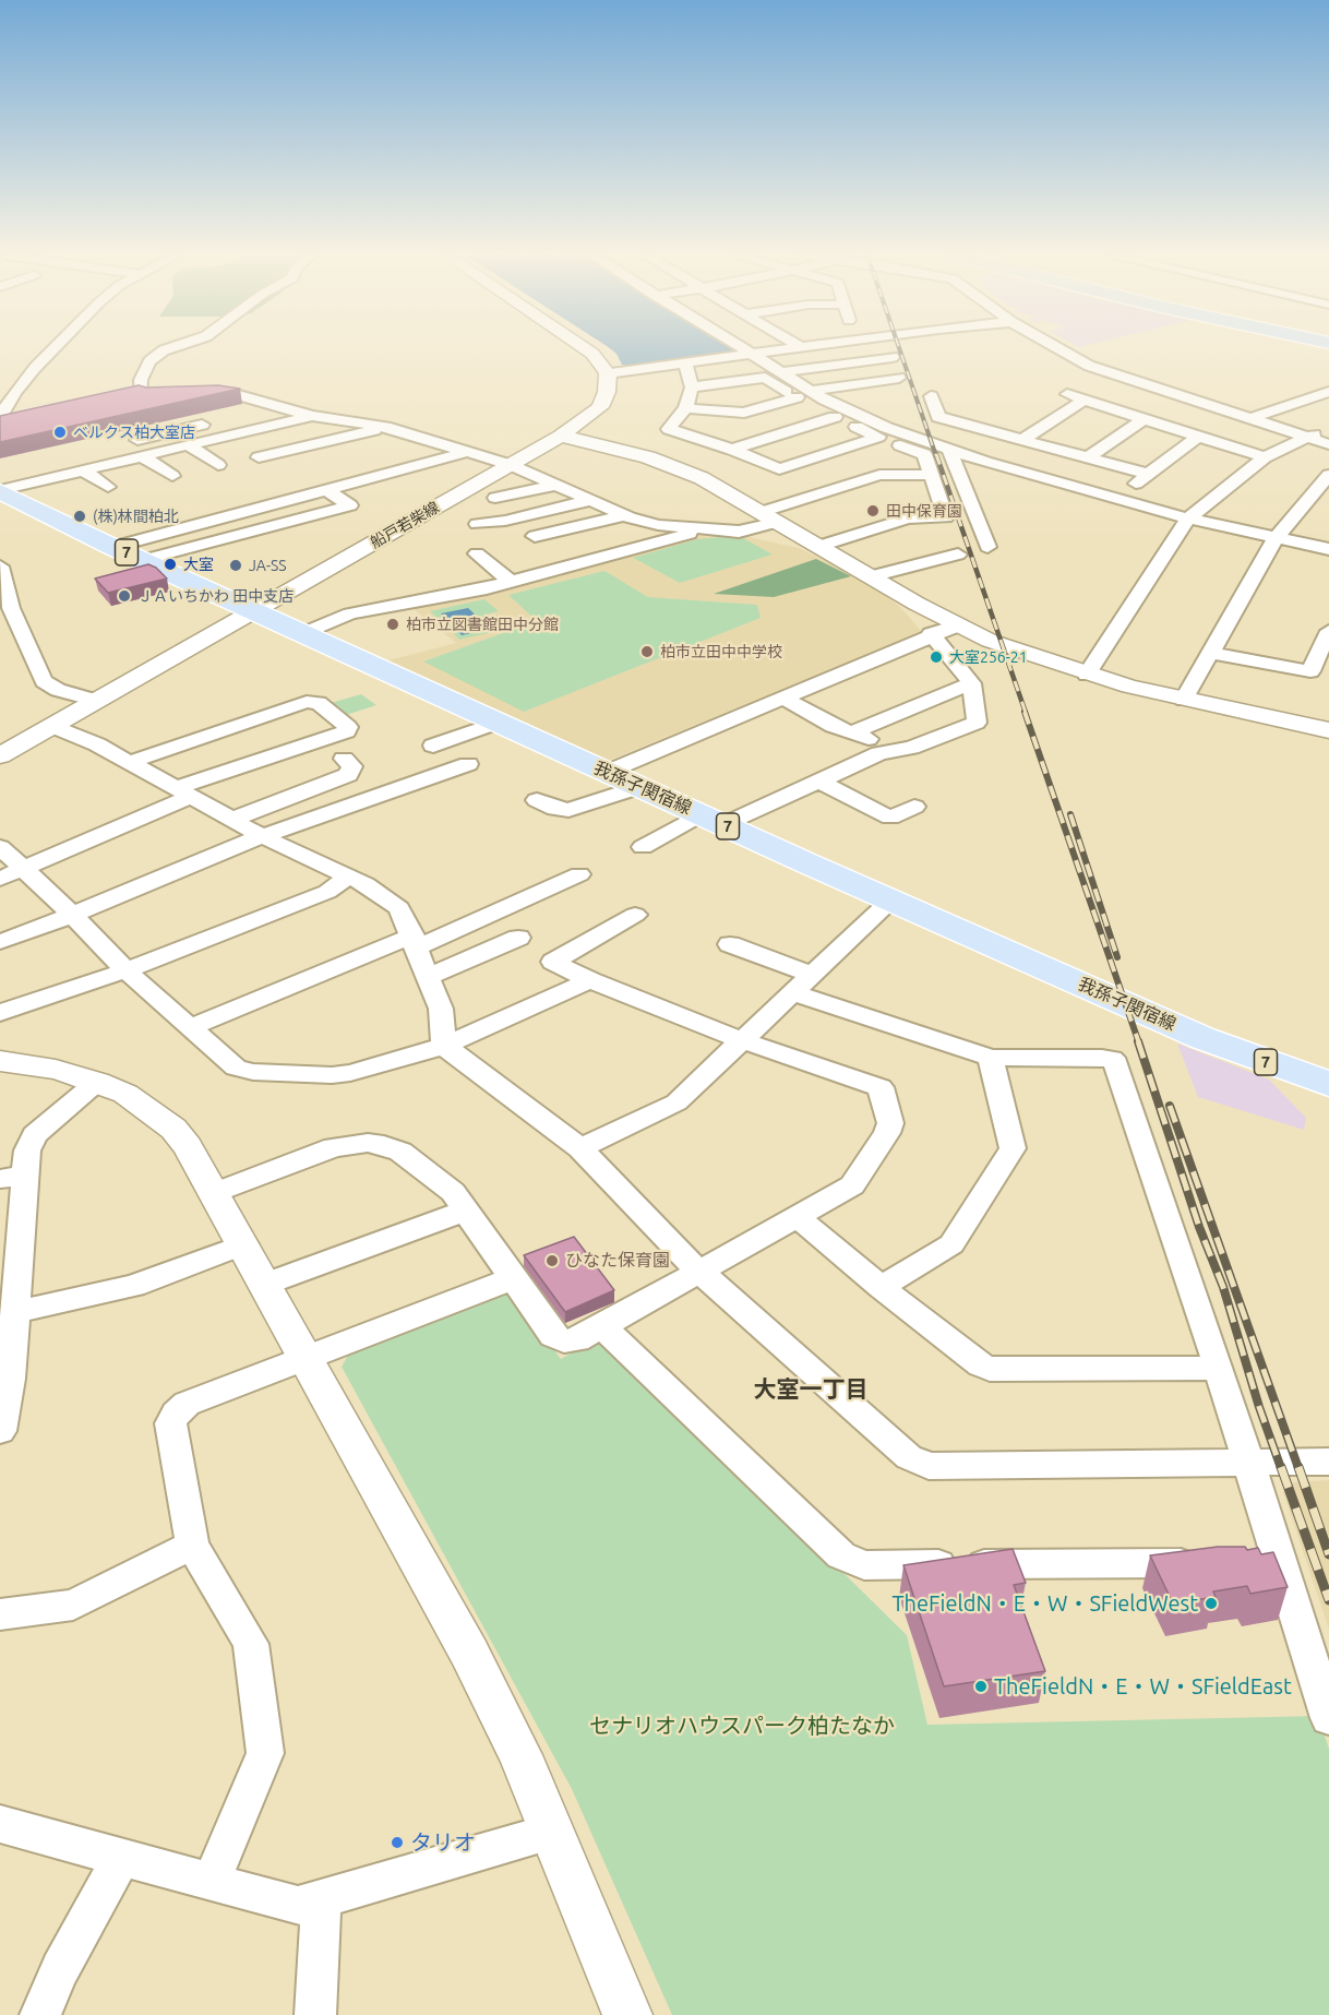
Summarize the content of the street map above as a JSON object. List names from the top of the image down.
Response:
{
  "streets": {
    "main road": ["7", "我孫子関宿線"],
    "street": ["船戸若柴線"]
  },
  "crossings": [
    ["船戸若柴線", "我孫子関宿線"]
  ],
  "districts": ["大室一丁目"],
  "parks": ["セナリオハウスパーク柏たなか"],
  "places": [
    "ベルクス柏大室店",
    "田中保育園",
    "(株)林間柏北",
    "大室",
    "JA-SS",
    "ＪＡいちかわ 田中支店",
    "柏市立図書館田中分館",
    "柏市立田中中学校",
    "大室256-21",
    "ひなた保育園",
    "TheFieldN・E・W・SFieldWest",
    "TheFieldN・E・W・SFieldEast",
    "タリオ"
  ]
}
